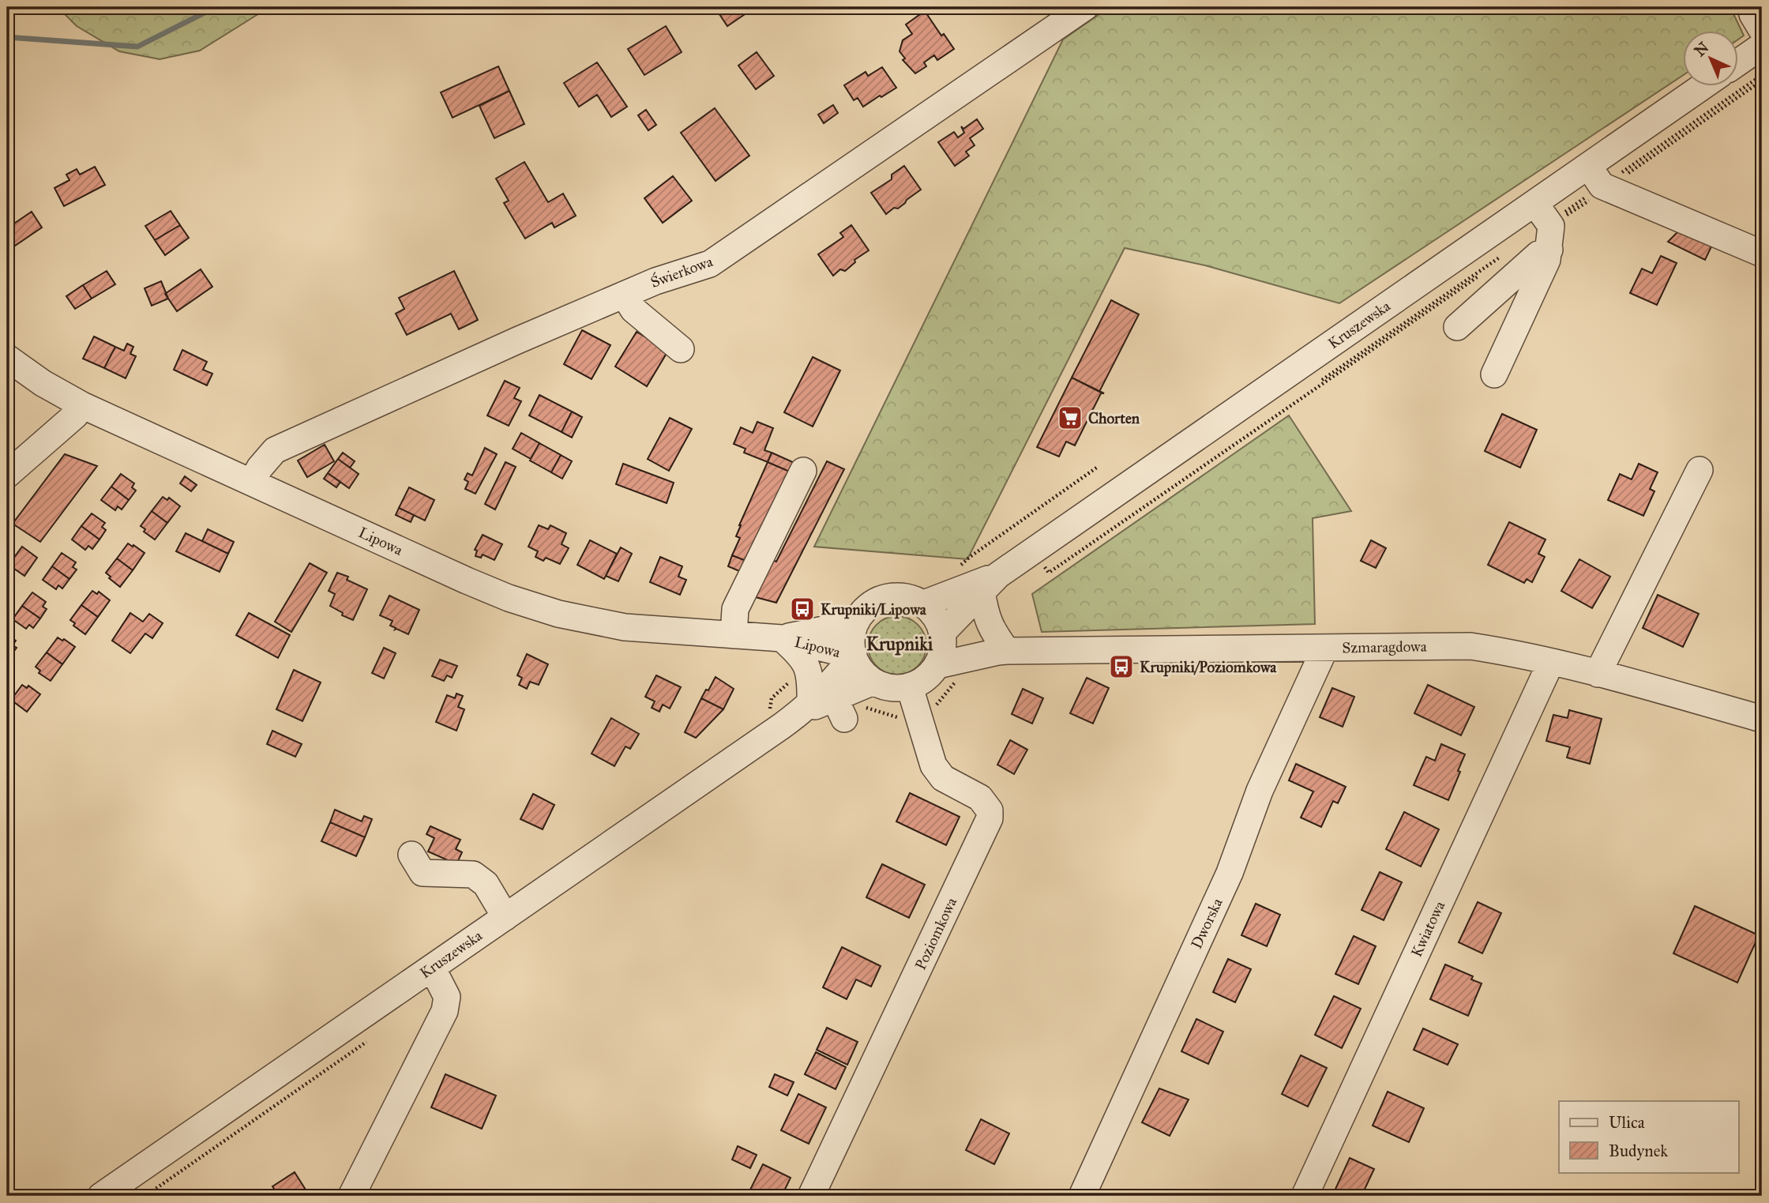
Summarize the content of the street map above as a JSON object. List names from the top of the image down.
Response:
{
  "streets": {
    "street": [
      "Świerkowa",
      "Kruszewska",
      "Lipowa",
      "Szmaragdowa",
      "Dworska",
      "Kwiatowa",
      "Poziomkowa"
    ]
  },
  "crossings": [
    ["Świerkowa", "Lipowa"],
    ["Kruszewska", "Lipowa"],
    ["Kruszewska", "Szmaragdowa"],
    ["Kruszewska", "Poziomkowa"],
    ["Lipowa", "Szmaragdowa"],
    ["Lipowa", "Poziomkowa"],
    ["Szmaragdowa", "Dworska"],
    ["Szmaragdowa", "Kwiatowa"],
    ["Szmaragdowa", "Poziomkowa"]
  ],
  "districts": ["Krupniki"],
  "places": {
    "supermarket": ["Chorten"],
    "bus stop": ["Krupniki/Lipowa", "Krupniki/Poziomkowa"]
  },
  "legend": ["Ulica", "Budynek"],
  "north": "top left"
}
